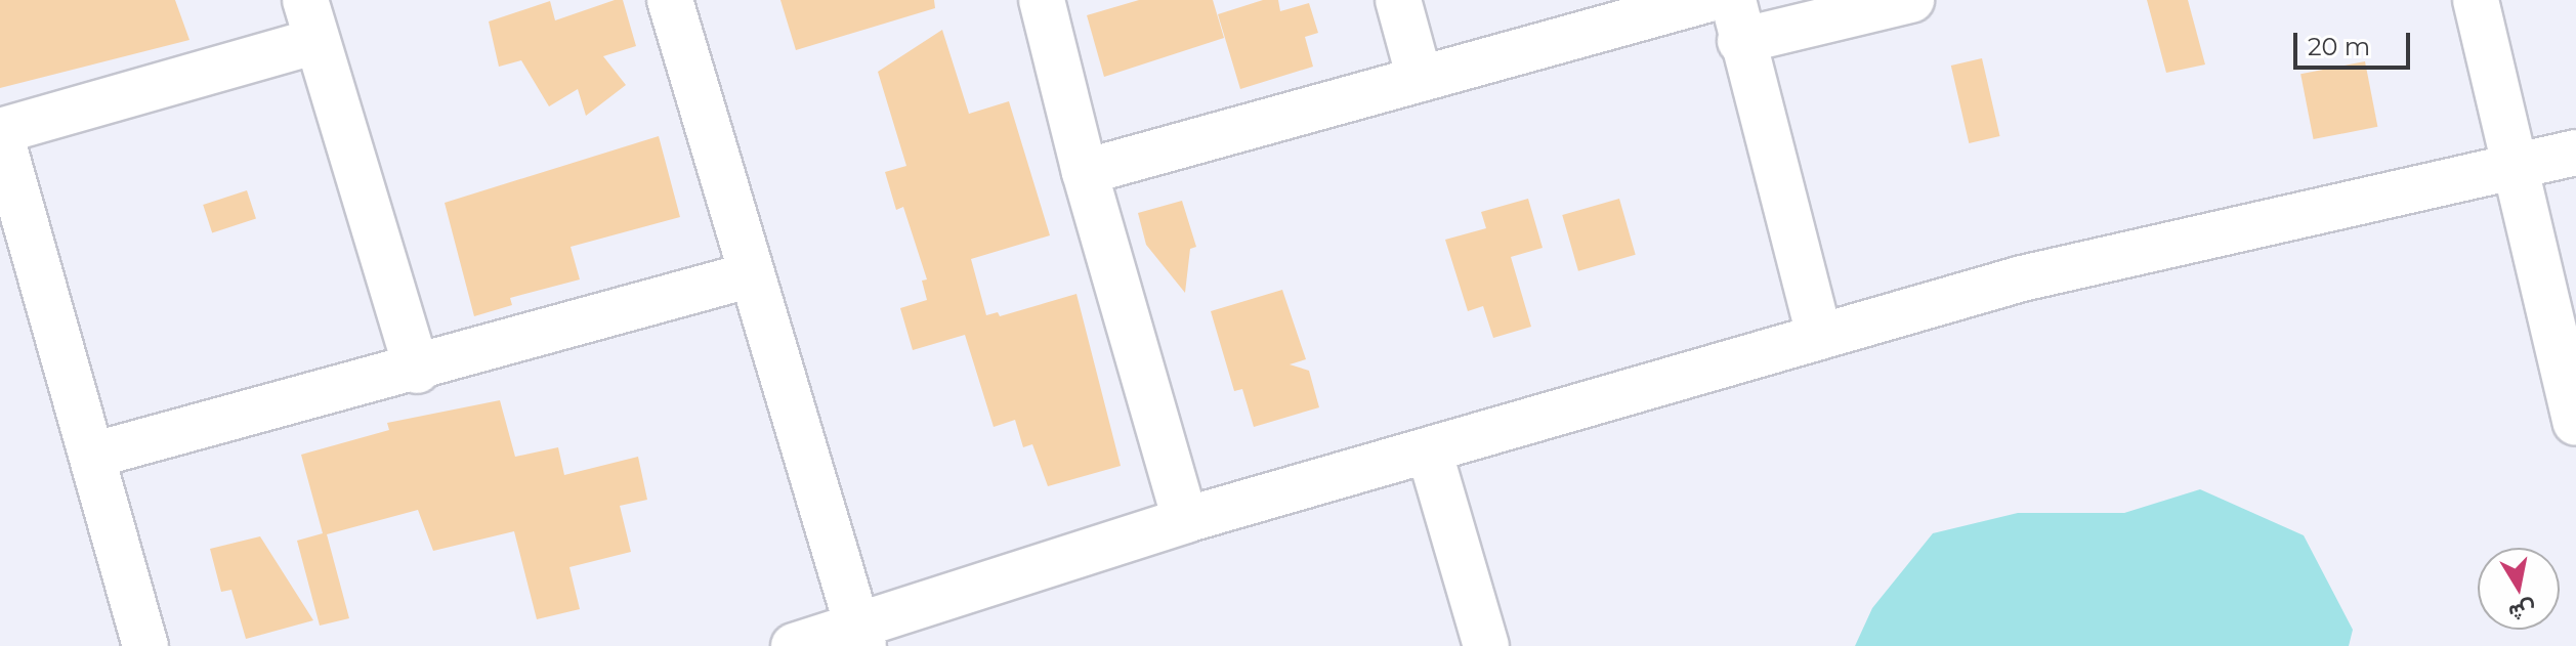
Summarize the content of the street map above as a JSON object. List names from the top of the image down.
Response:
{
  "scale_bar": "20 m",
  "north": "bottom"
}
